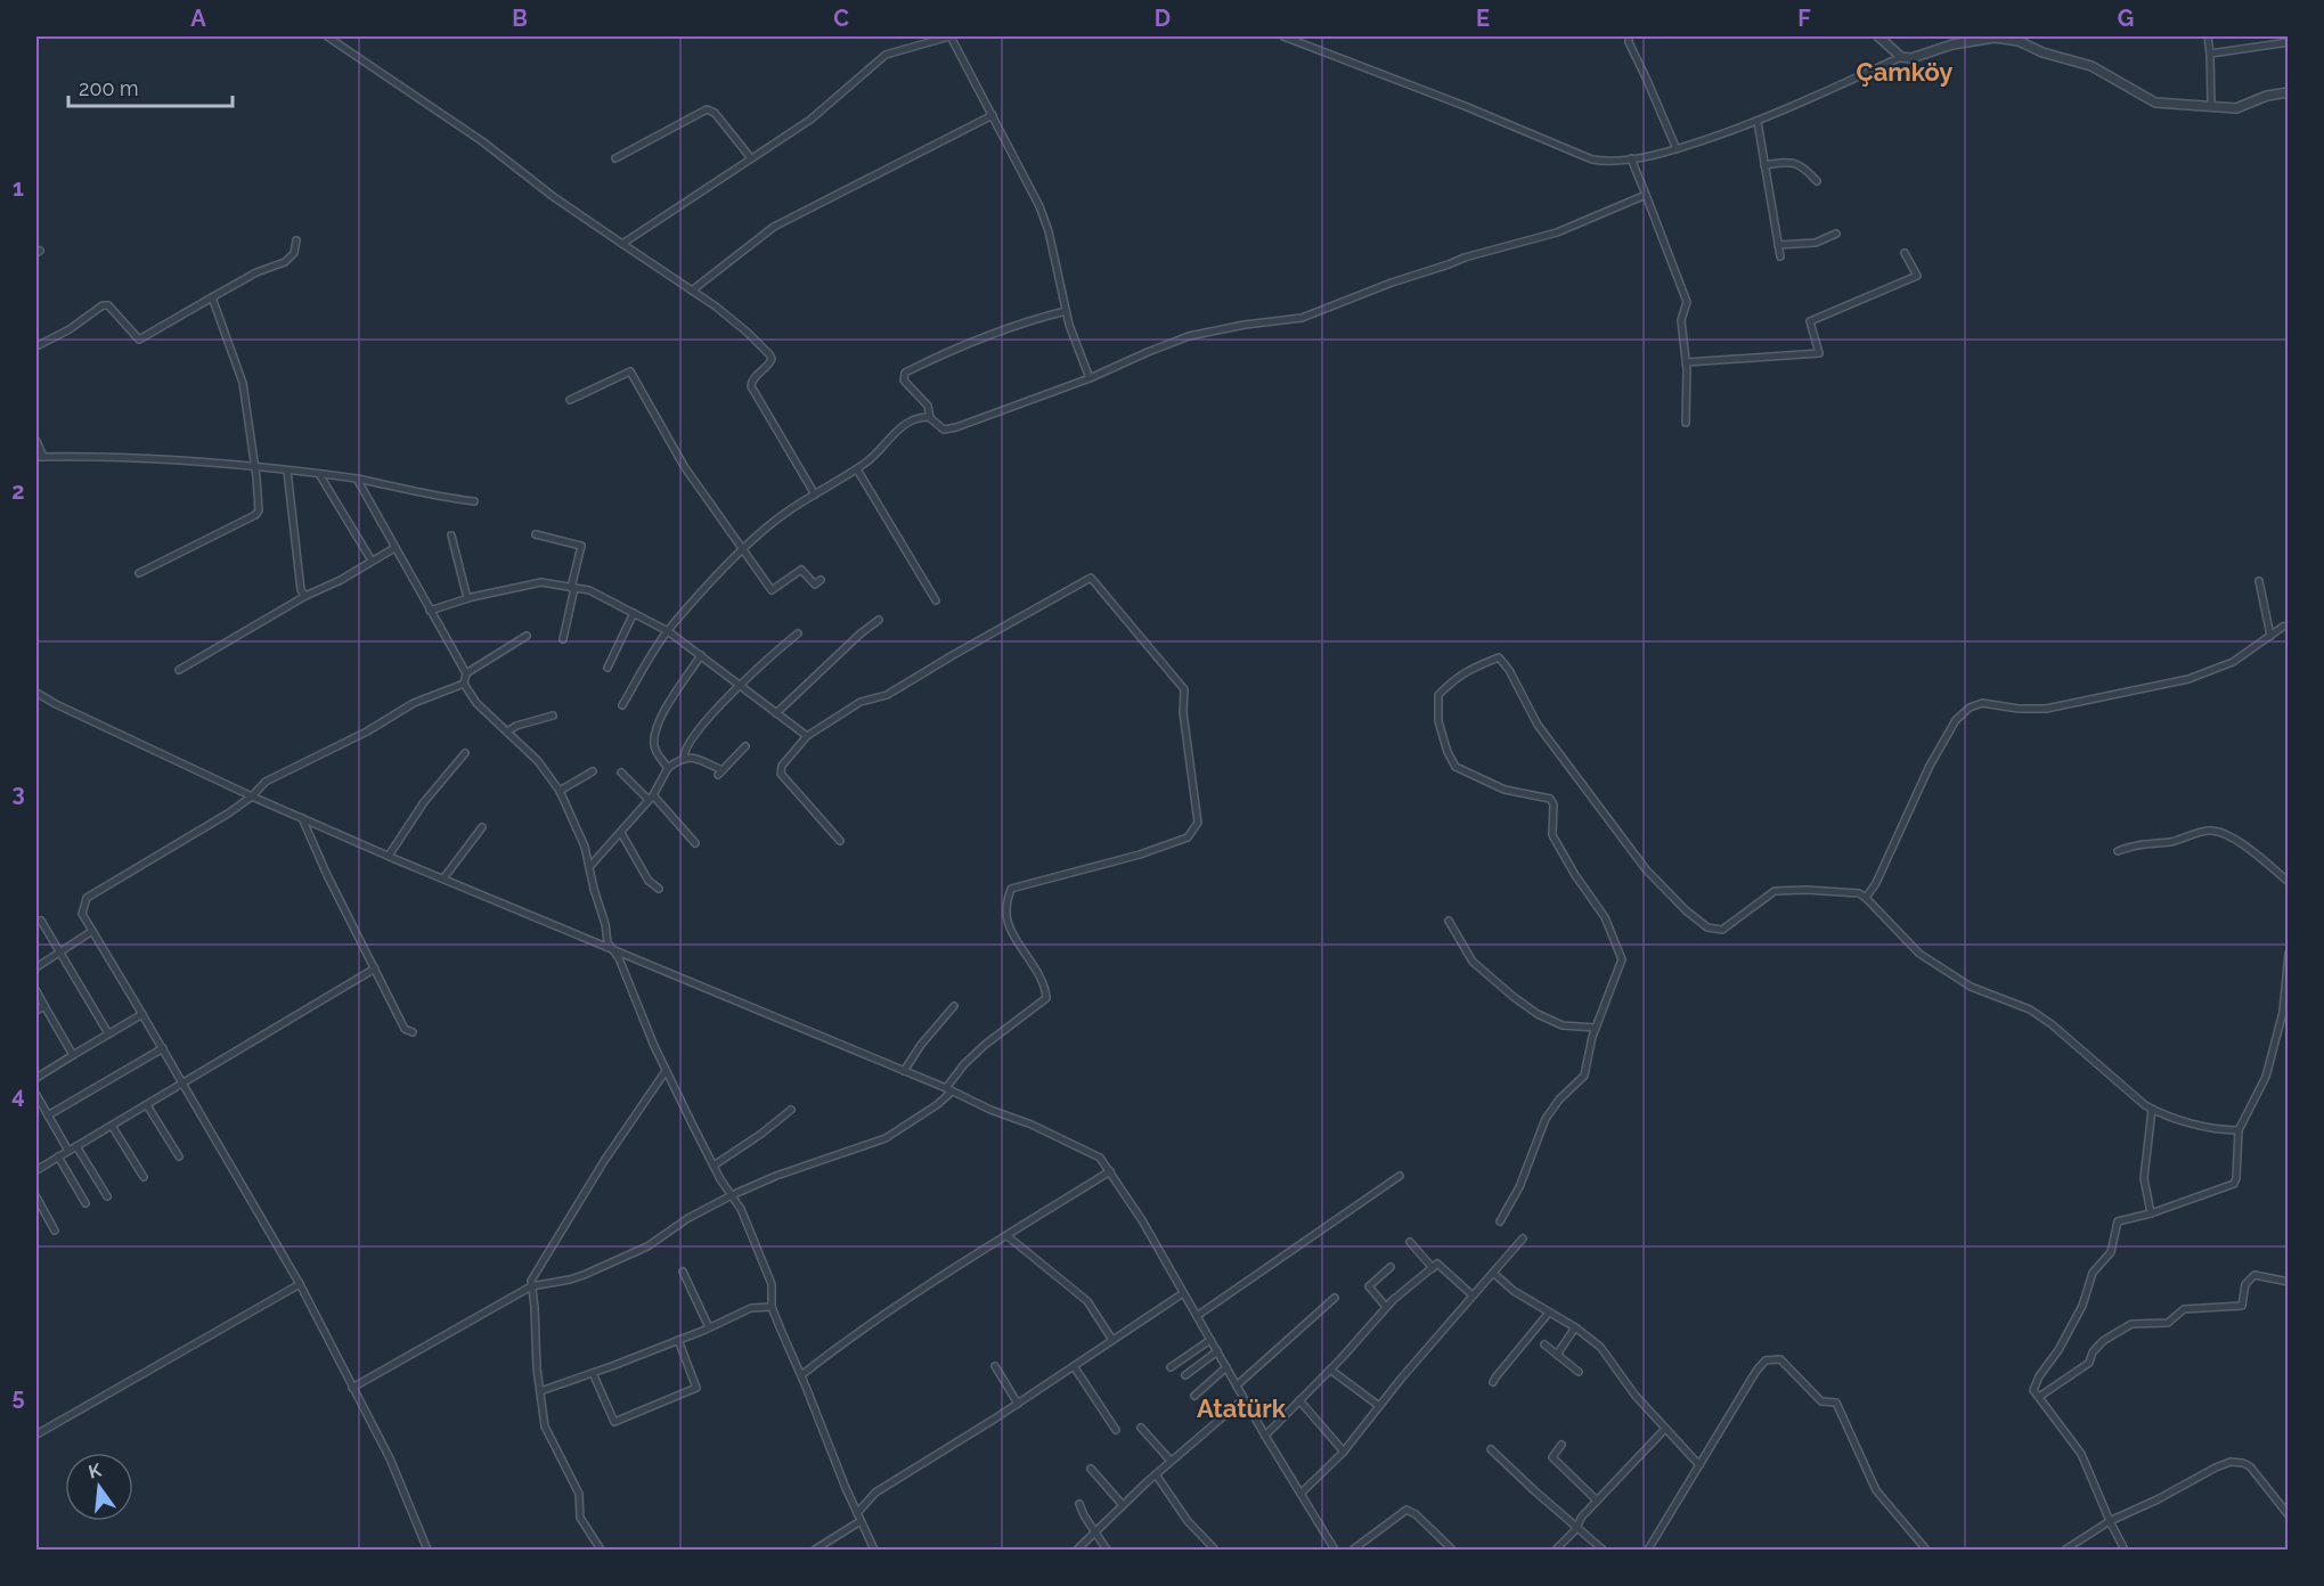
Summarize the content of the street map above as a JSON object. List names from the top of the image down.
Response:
{
  "districts": ["Çamköy", "Atatürk"],
  "scale_bar": "200 m",
  "north": "top",
  "grid": {
    "columns": [
      "A",
      "B",
      "C",
      "D",
      "E",
      "F",
      "G"
    ],
    "rows": [
      "1",
      "2",
      "3",
      "4",
      "5"
    ]
  }
}
